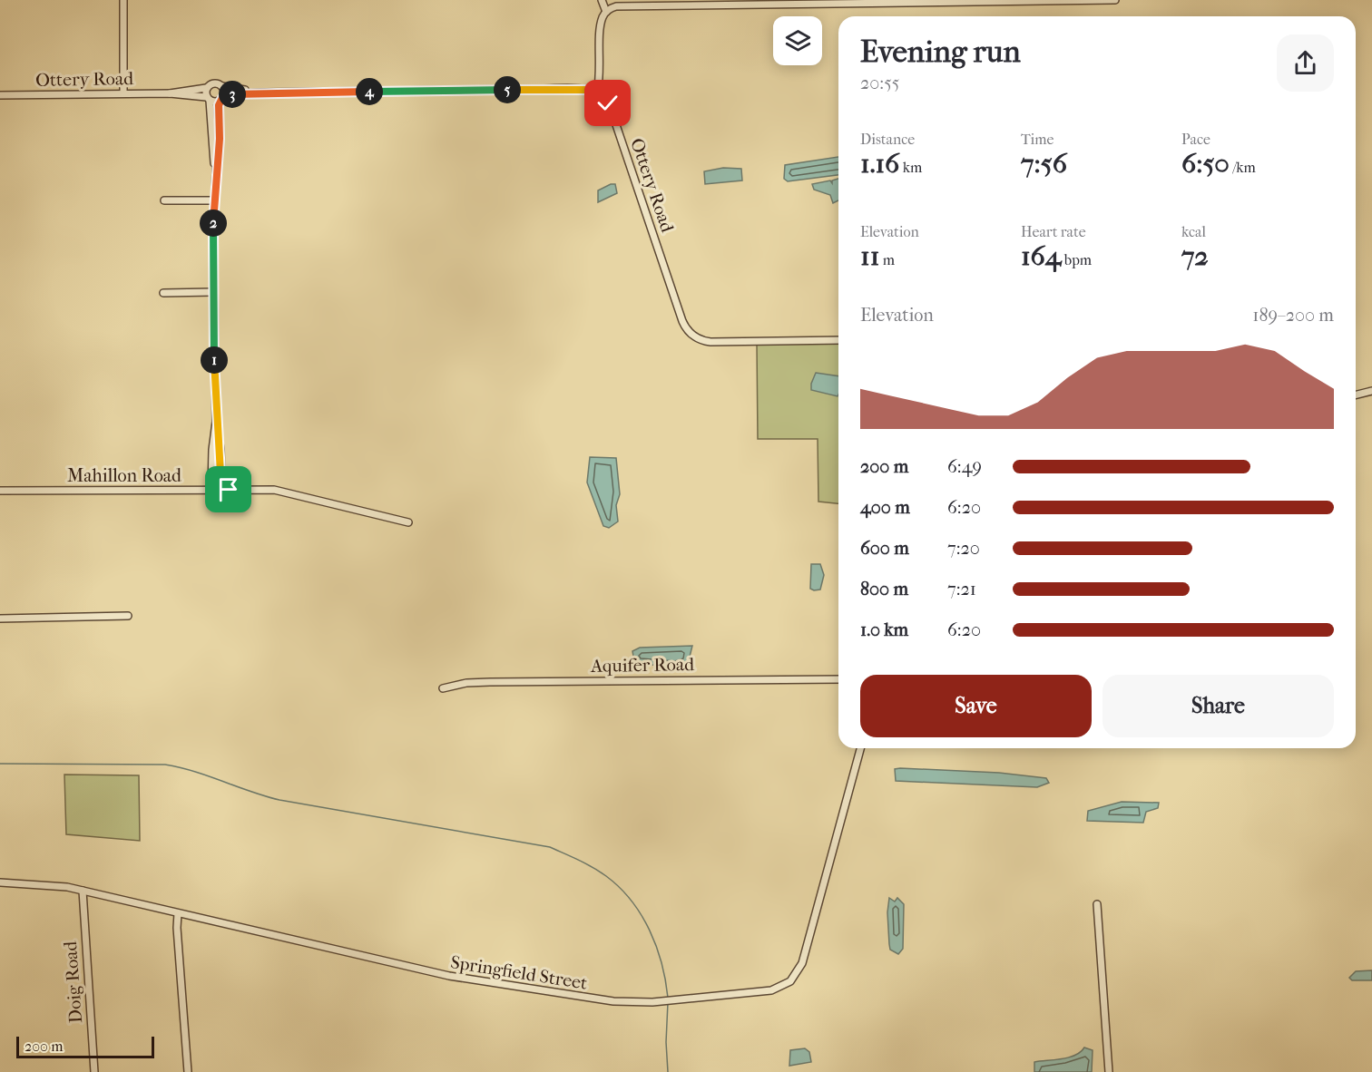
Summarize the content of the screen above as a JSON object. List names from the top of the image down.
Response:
{
  "streets": {
    "street": [
      "Ottery Road",
      "Mahillon Road",
      "Aquifer Road",
      "Springfield Street",
      "Doig Road"
    ]
  },
  "crossings": [
    ["Springfield Street", "Doig Road"]
  ],
  "scale_bar": "200 m",
  "page": {
    "heading": ["Evening run", "20:55"],
    "pins": [
      "5",
      "4",
      "3",
      "2",
      "1"
    ],
    "stats": [
      ["Distance", "1.16 km"],
      ["Time", "7:56"],
      ["Pace", "6:50 /km"],
      ["Elevation", "11 m"],
      ["Heart rate", "164 bpm"],
      ["kcal", "72"]
    ],
    "chart": ["Elevation", "189–200 m"],
    "list": [
      {
        "name": "200 m",
        "note": "6:49"
      },
      {
        "name": "400 m",
        "note": "6:20"
      },
      {
        "name": "600 m",
        "note": "7:20"
      },
      {
        "name": "800 m",
        "note": "7:21"
      },
      {
        "name": "1.0 km",
        "note": "6:20"
      }
    ],
    "buttons": ["Save", "Share"],
    "scale": "200 m"
  }
}
